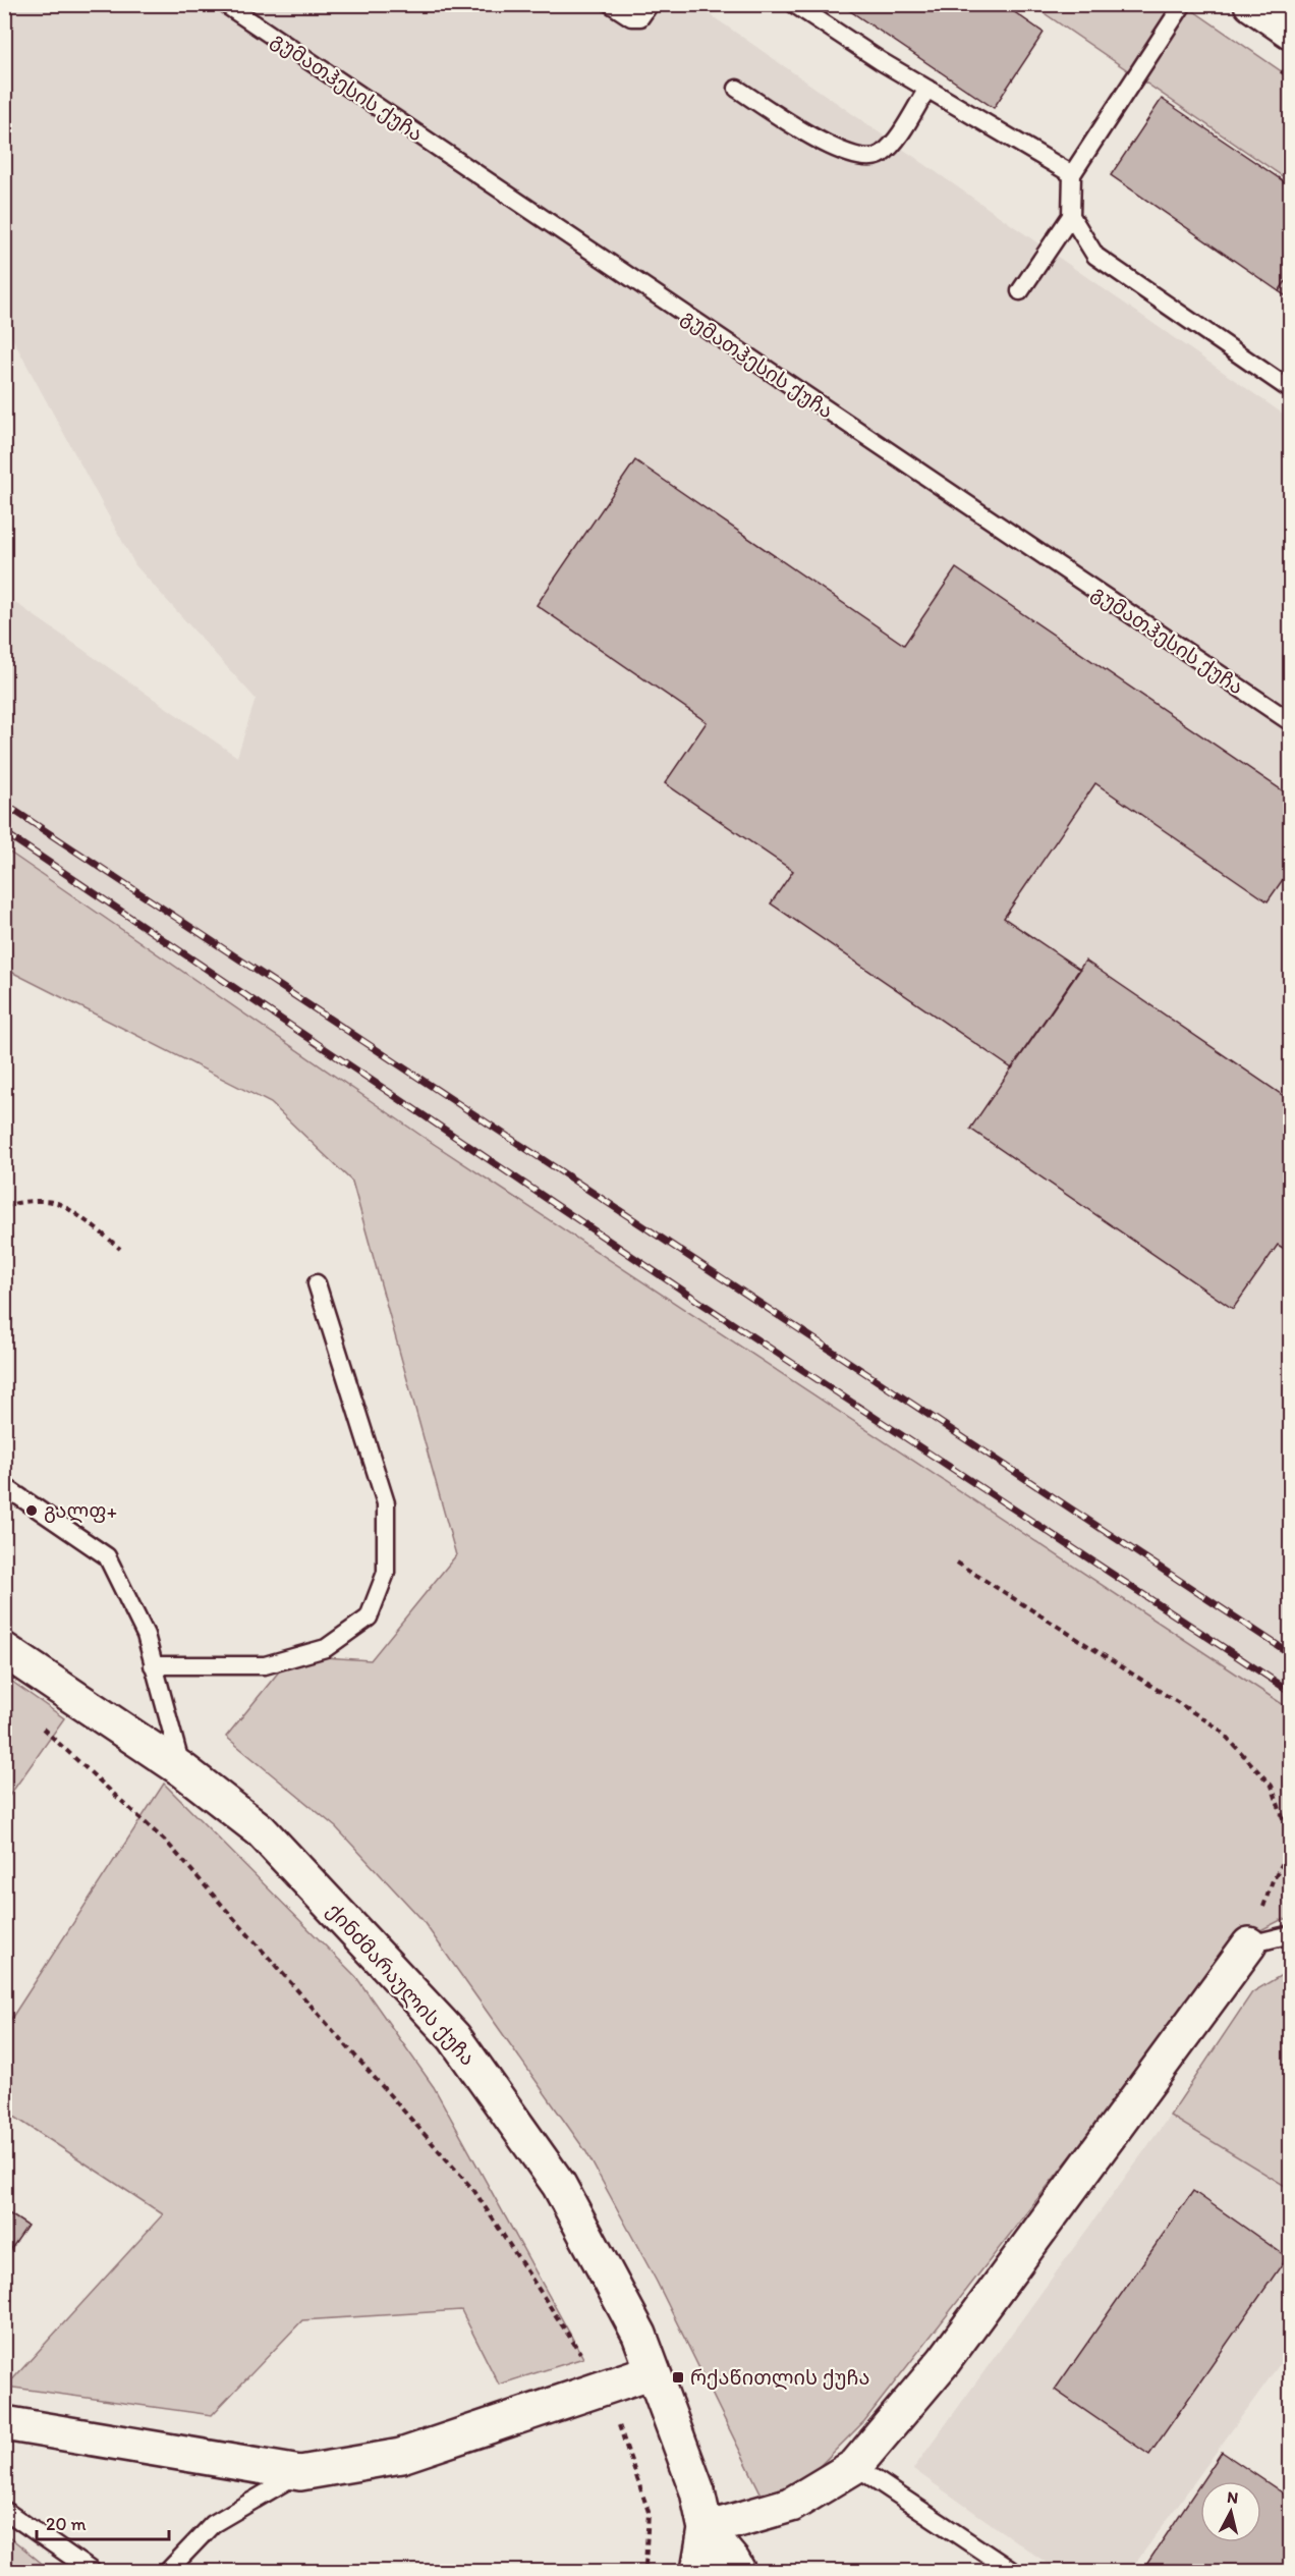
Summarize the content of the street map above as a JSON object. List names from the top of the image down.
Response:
{
  "streets": {
    "street": ["ქინძმარაულის ქუჩა"],
    "lane": ["გუმათჰესის ქუჩა"]
  },
  "places": {
    "other": ["გალფ+"],
    "transit": ["რქაწითლის ქუჩა"]
  },
  "scale_bar": "20 m",
  "north": "top"
}
